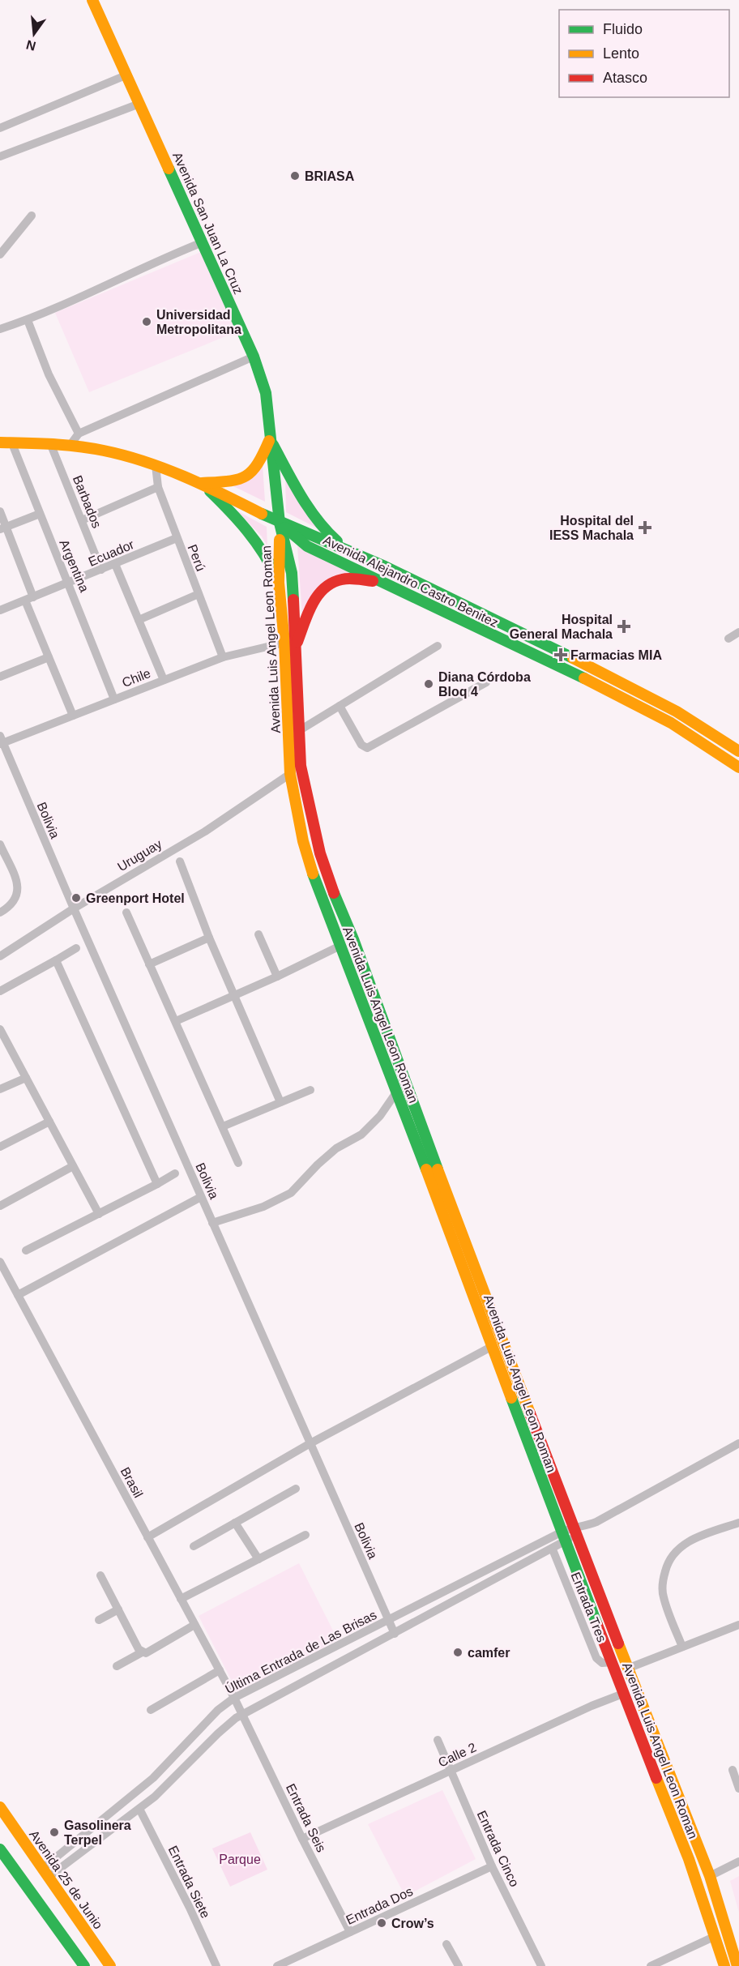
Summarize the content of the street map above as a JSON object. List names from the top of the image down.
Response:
{
  "streets": {
    "main road": [
      "Avenida San Juan La Cruz",
      "Avenida Alejandro Castro Benitez",
      "Avenida Luis Angel Leon Roman",
      "Avenida 25 de Junio"
    ],
    "street": [
      "Barbados",
      "Ecuador",
      "Perú",
      "Argentina",
      "Chile",
      "Bolivia",
      "Uruguay",
      "Brasil",
      "Entrada Tres",
      "Última Entrada de Las Brisas",
      "Calle 2",
      "Entrada Seis",
      "Entrada Cinco",
      "Entrada Siete",
      "Entrada Dos"
    ]
  },
  "crossings": [
    ["Avenida San Juan La Cruz", "Avenida Alejandro Castro Benitez"],
    ["Avenida San Juan La Cruz", "Avenida Luis Angel Leon Roman"],
    ["Barbados", "Ecuador"],
    ["Barbados", "Avenida Alejandro Castro Benitez"],
    ["Ecuador", "Perú"],
    ["Ecuador", "Argentina"],
    ["Perú", "Avenida Alejandro Castro Benitez"],
    ["Perú", "Chile"],
    ["Argentina", "Avenida Alejandro Castro Benitez"],
    ["Argentina", "Chile"],
    ["Avenida Alejandro Castro Benitez", "Avenida Luis Angel Leon Roman"],
    ["Avenida Luis Angel Leon Roman", "Chile"],
    ["Avenida Luis Angel Leon Roman", "Uruguay"],
    ["Avenida Luis Angel Leon Roman", "Entrada Tres"],
    ["Avenida Luis Angel Leon Roman", "Última Entrada de Las Brisas"],
    ["Avenida Luis Angel Leon Roman", "Calle 2"],
    ["Chile", "Bolivia"],
    ["Bolivia", "Uruguay"],
    ["Bolivia", "Última Entrada de Las Brisas"],
    ["Brasil", "Última Entrada de Las Brisas"],
    ["Brasil", "Entrada Seis"],
    ["Entrada Tres", "Última Entrada de Las Brisas"],
    ["Última Entrada de Las Brisas", "Entrada Seis"],
    ["Última Entrada de Las Brisas", "Avenida 25 de Junio"],
    ["Última Entrada de Las Brisas", "Entrada Siete"],
    ["Calle 2", "Entrada Seis"],
    ["Calle 2", "Entrada Cinco"],
    ["Entrada Seis", "Entrada Dos"],
    ["Entrada Cinco", "Entrada Dos"]
  ],
  "parks": ["Parque"],
  "places": {
    "other": [
      "BRIASA",
      "Universidad Metropolitana",
      "Diana Córdoba Bloq 4",
      "Greenport Hotel",
      "camfer",
      "Gasolinera Terpel",
      "Crow’s"
    ],
    "health": ["Hospital del IESS Machala", "Hospital General Machala", "Farmacias MIA"]
  },
  "legend": ["Fluido", "Lento", "Atasco"],
  "north": "bottom"
}
